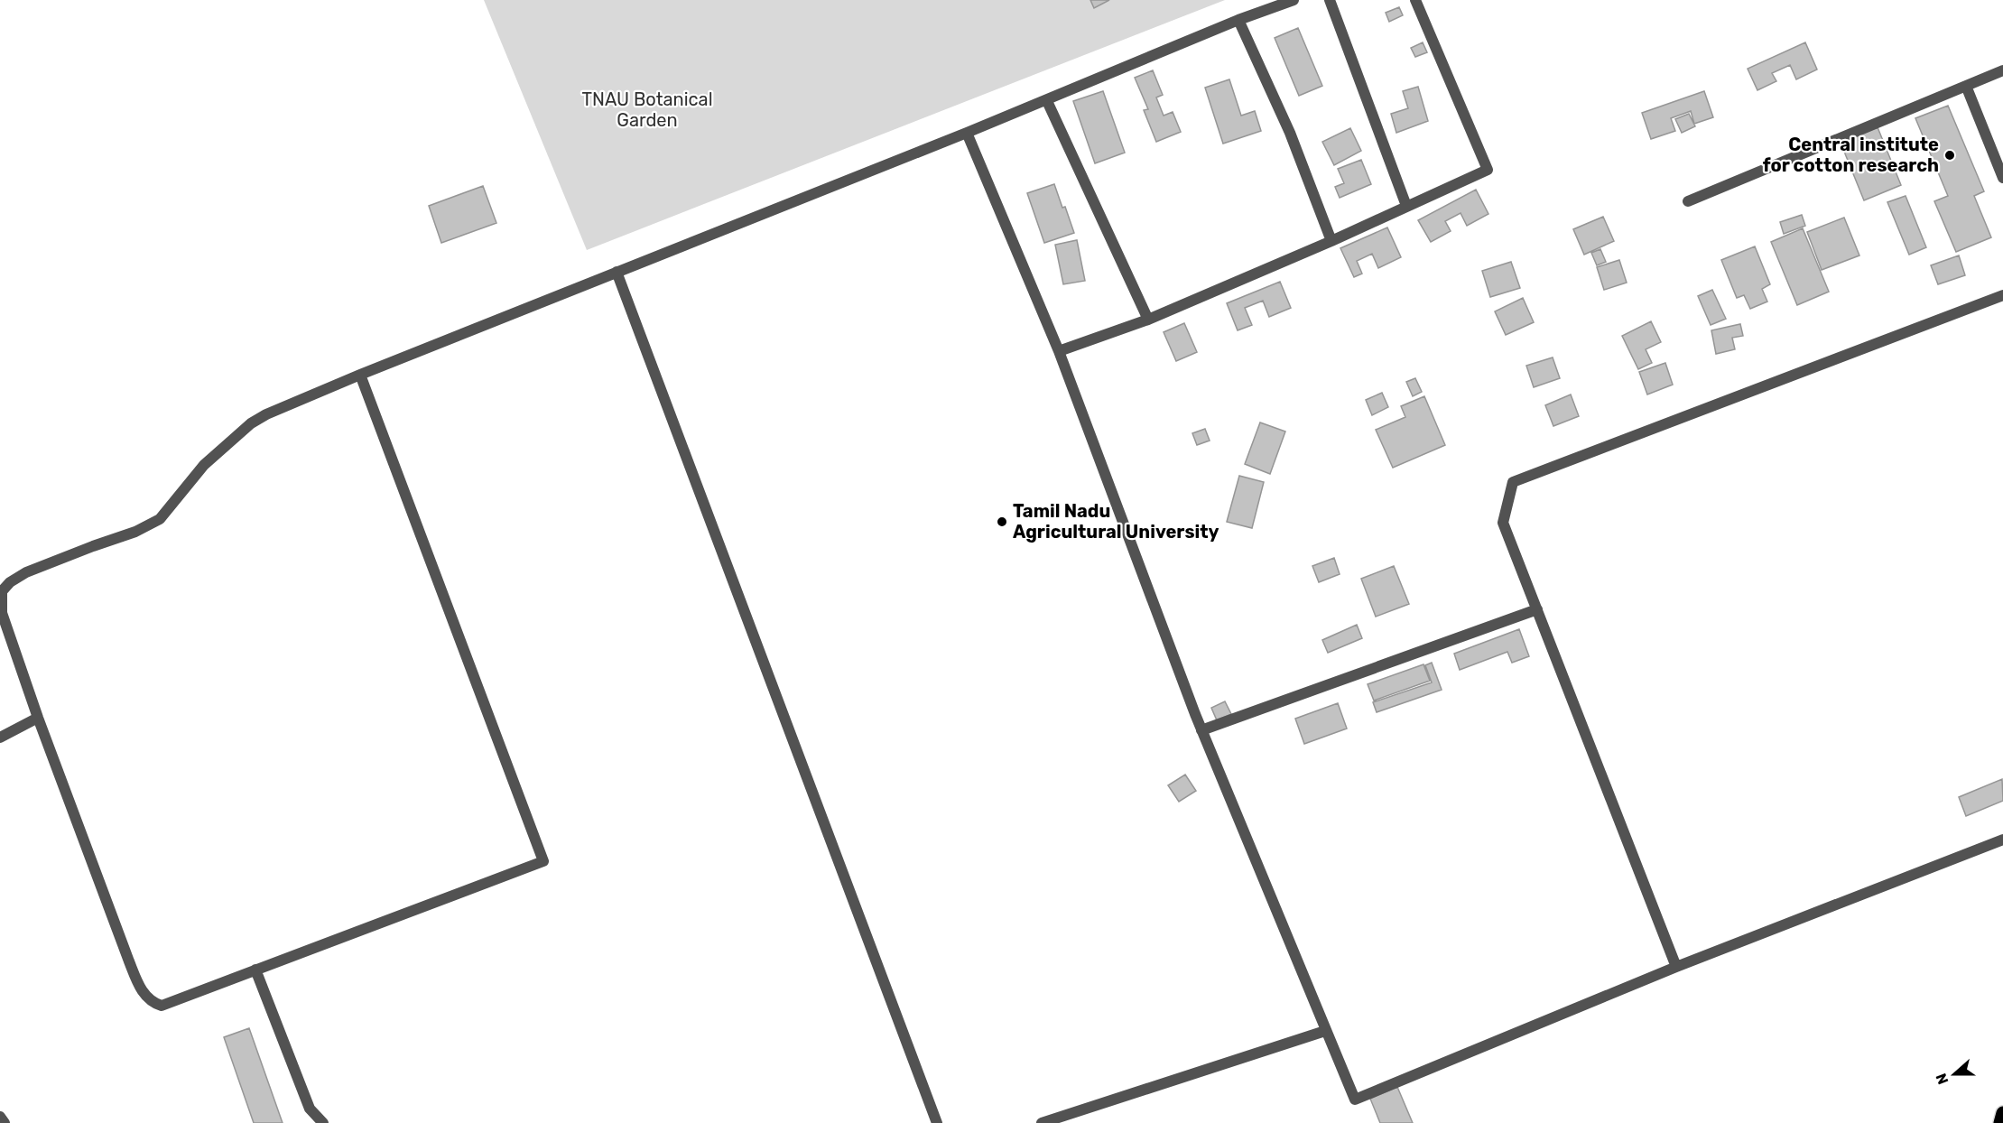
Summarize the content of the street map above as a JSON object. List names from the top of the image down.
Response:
{
  "parks": ["TNAU Botanical Garden"],
  "places": ["Central institute for cotton research", "Tamil Nadu Agricultural University"],
  "north": "left"
}
